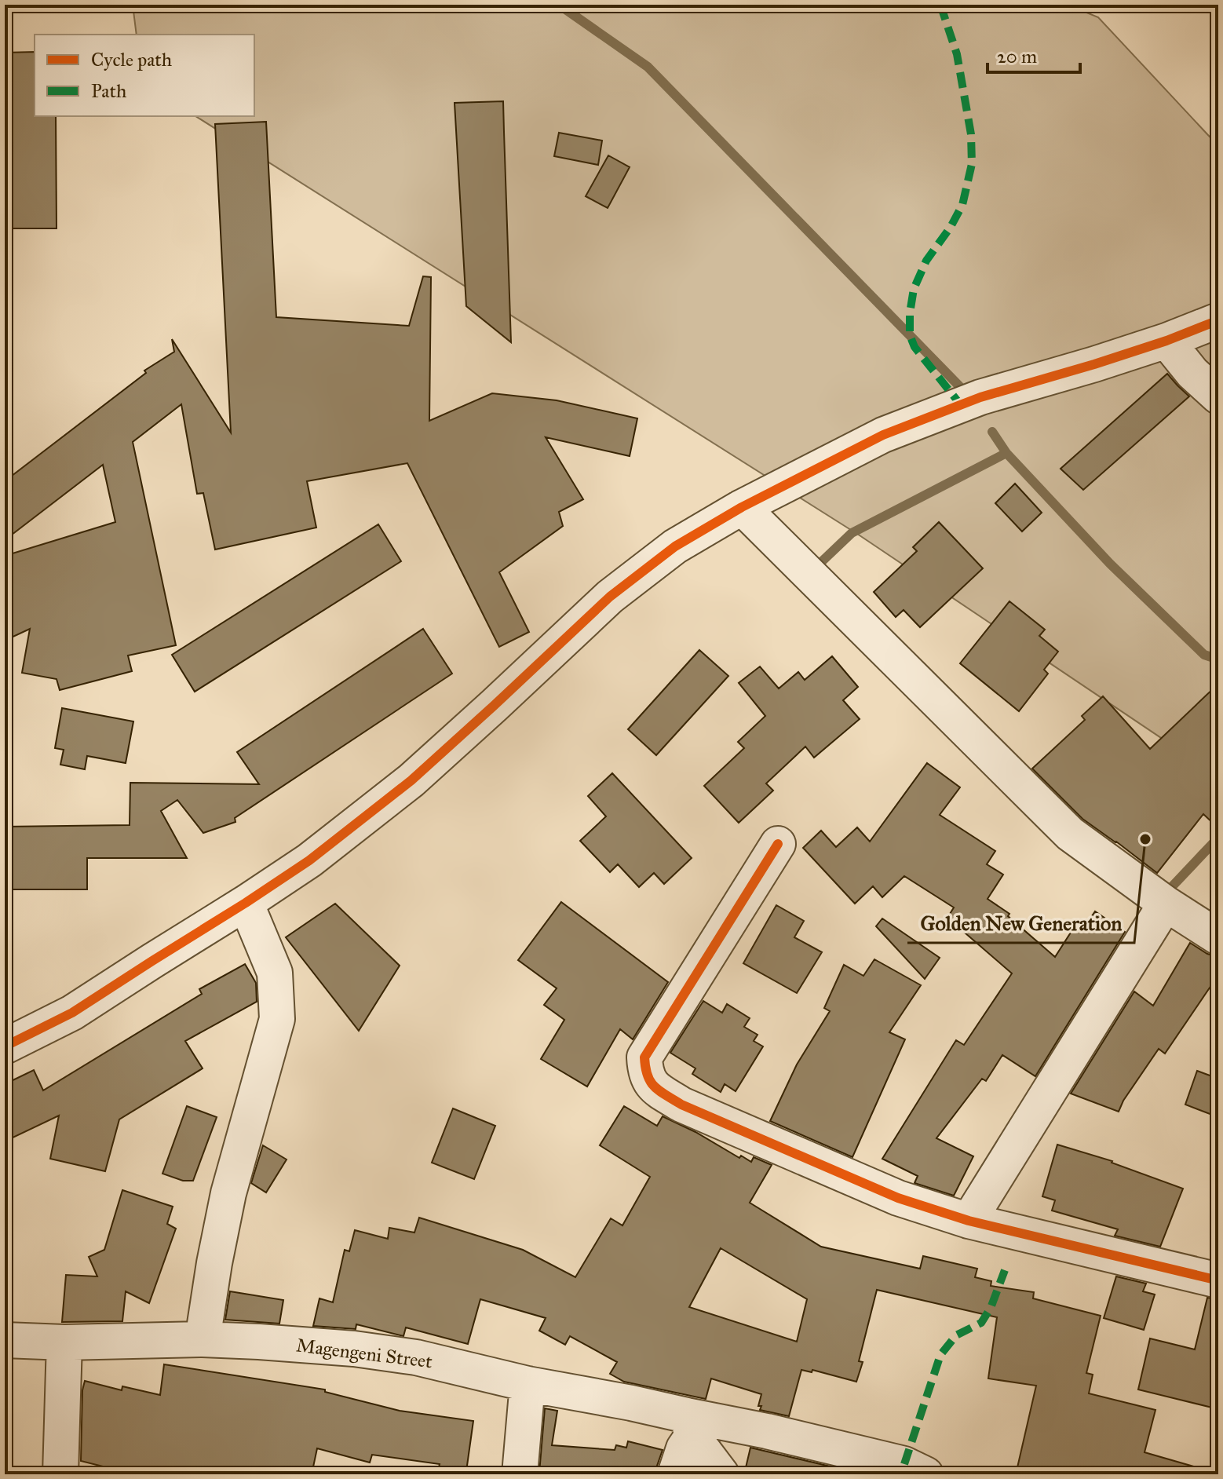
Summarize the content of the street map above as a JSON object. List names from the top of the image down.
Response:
{
  "streets": {
    "street": ["Magengeni Street"]
  },
  "places": ["Golden New Generation"],
  "legend": ["Cycle path", "Path"],
  "scale_bar": "20 m"
}
